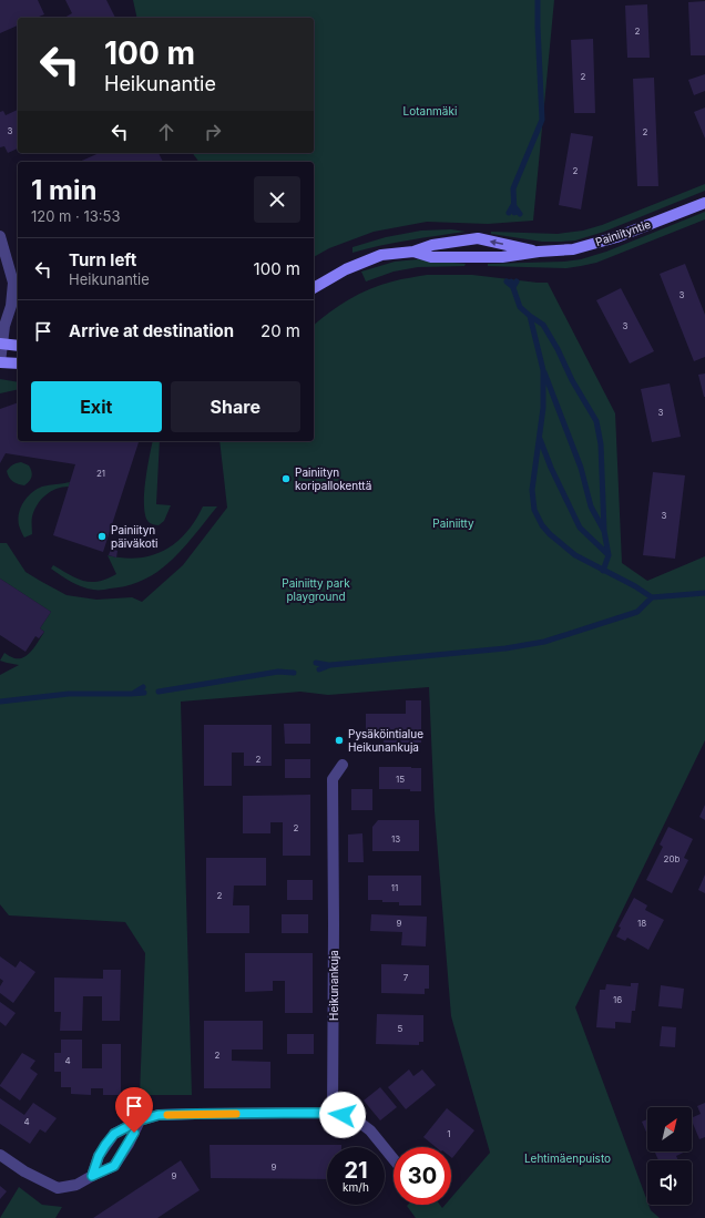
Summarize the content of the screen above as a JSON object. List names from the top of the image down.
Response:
{
  "streets": {
    "street": ["Painiityntie", "Heikunankuja"]
  },
  "parks": [
    "Lotanmäki",
    "Painiitty",
    "Painiitty park playground",
    "Lehtimäenpuisto"
  ],
  "places": ["Painiityn koripallokenttä", "Painiityn päiväkoti", "Pysäköintialue Heikunankuja"],
  "house_numbers": [
    "2",
    "2",
    "3",
    "2",
    "2",
    "3",
    "3",
    "3",
    "21",
    "3",
    "2",
    "15",
    "2",
    "13",
    "20b",
    "11",
    "2",
    "9",
    "18",
    "7",
    "16",
    "5",
    "2",
    "4",
    "4",
    "1",
    "9",
    "9"
  ],
  "north": "top right",
  "page": {
    "turn": ["100 m", "Heikunantie"],
    "heading": ["1 min", "120 m · 13:53"],
    "list": [
      {
        "name": "Turn left",
        "note": "Heikunantie",
        "value": "100 m"
      },
      {
        "name": "Arrive at destination",
        "value": "20 m"
      }
    ],
    "buttons": ["Exit", "Share"],
    "speed": "21 km/h",
    "limit": "30"
  }
}
